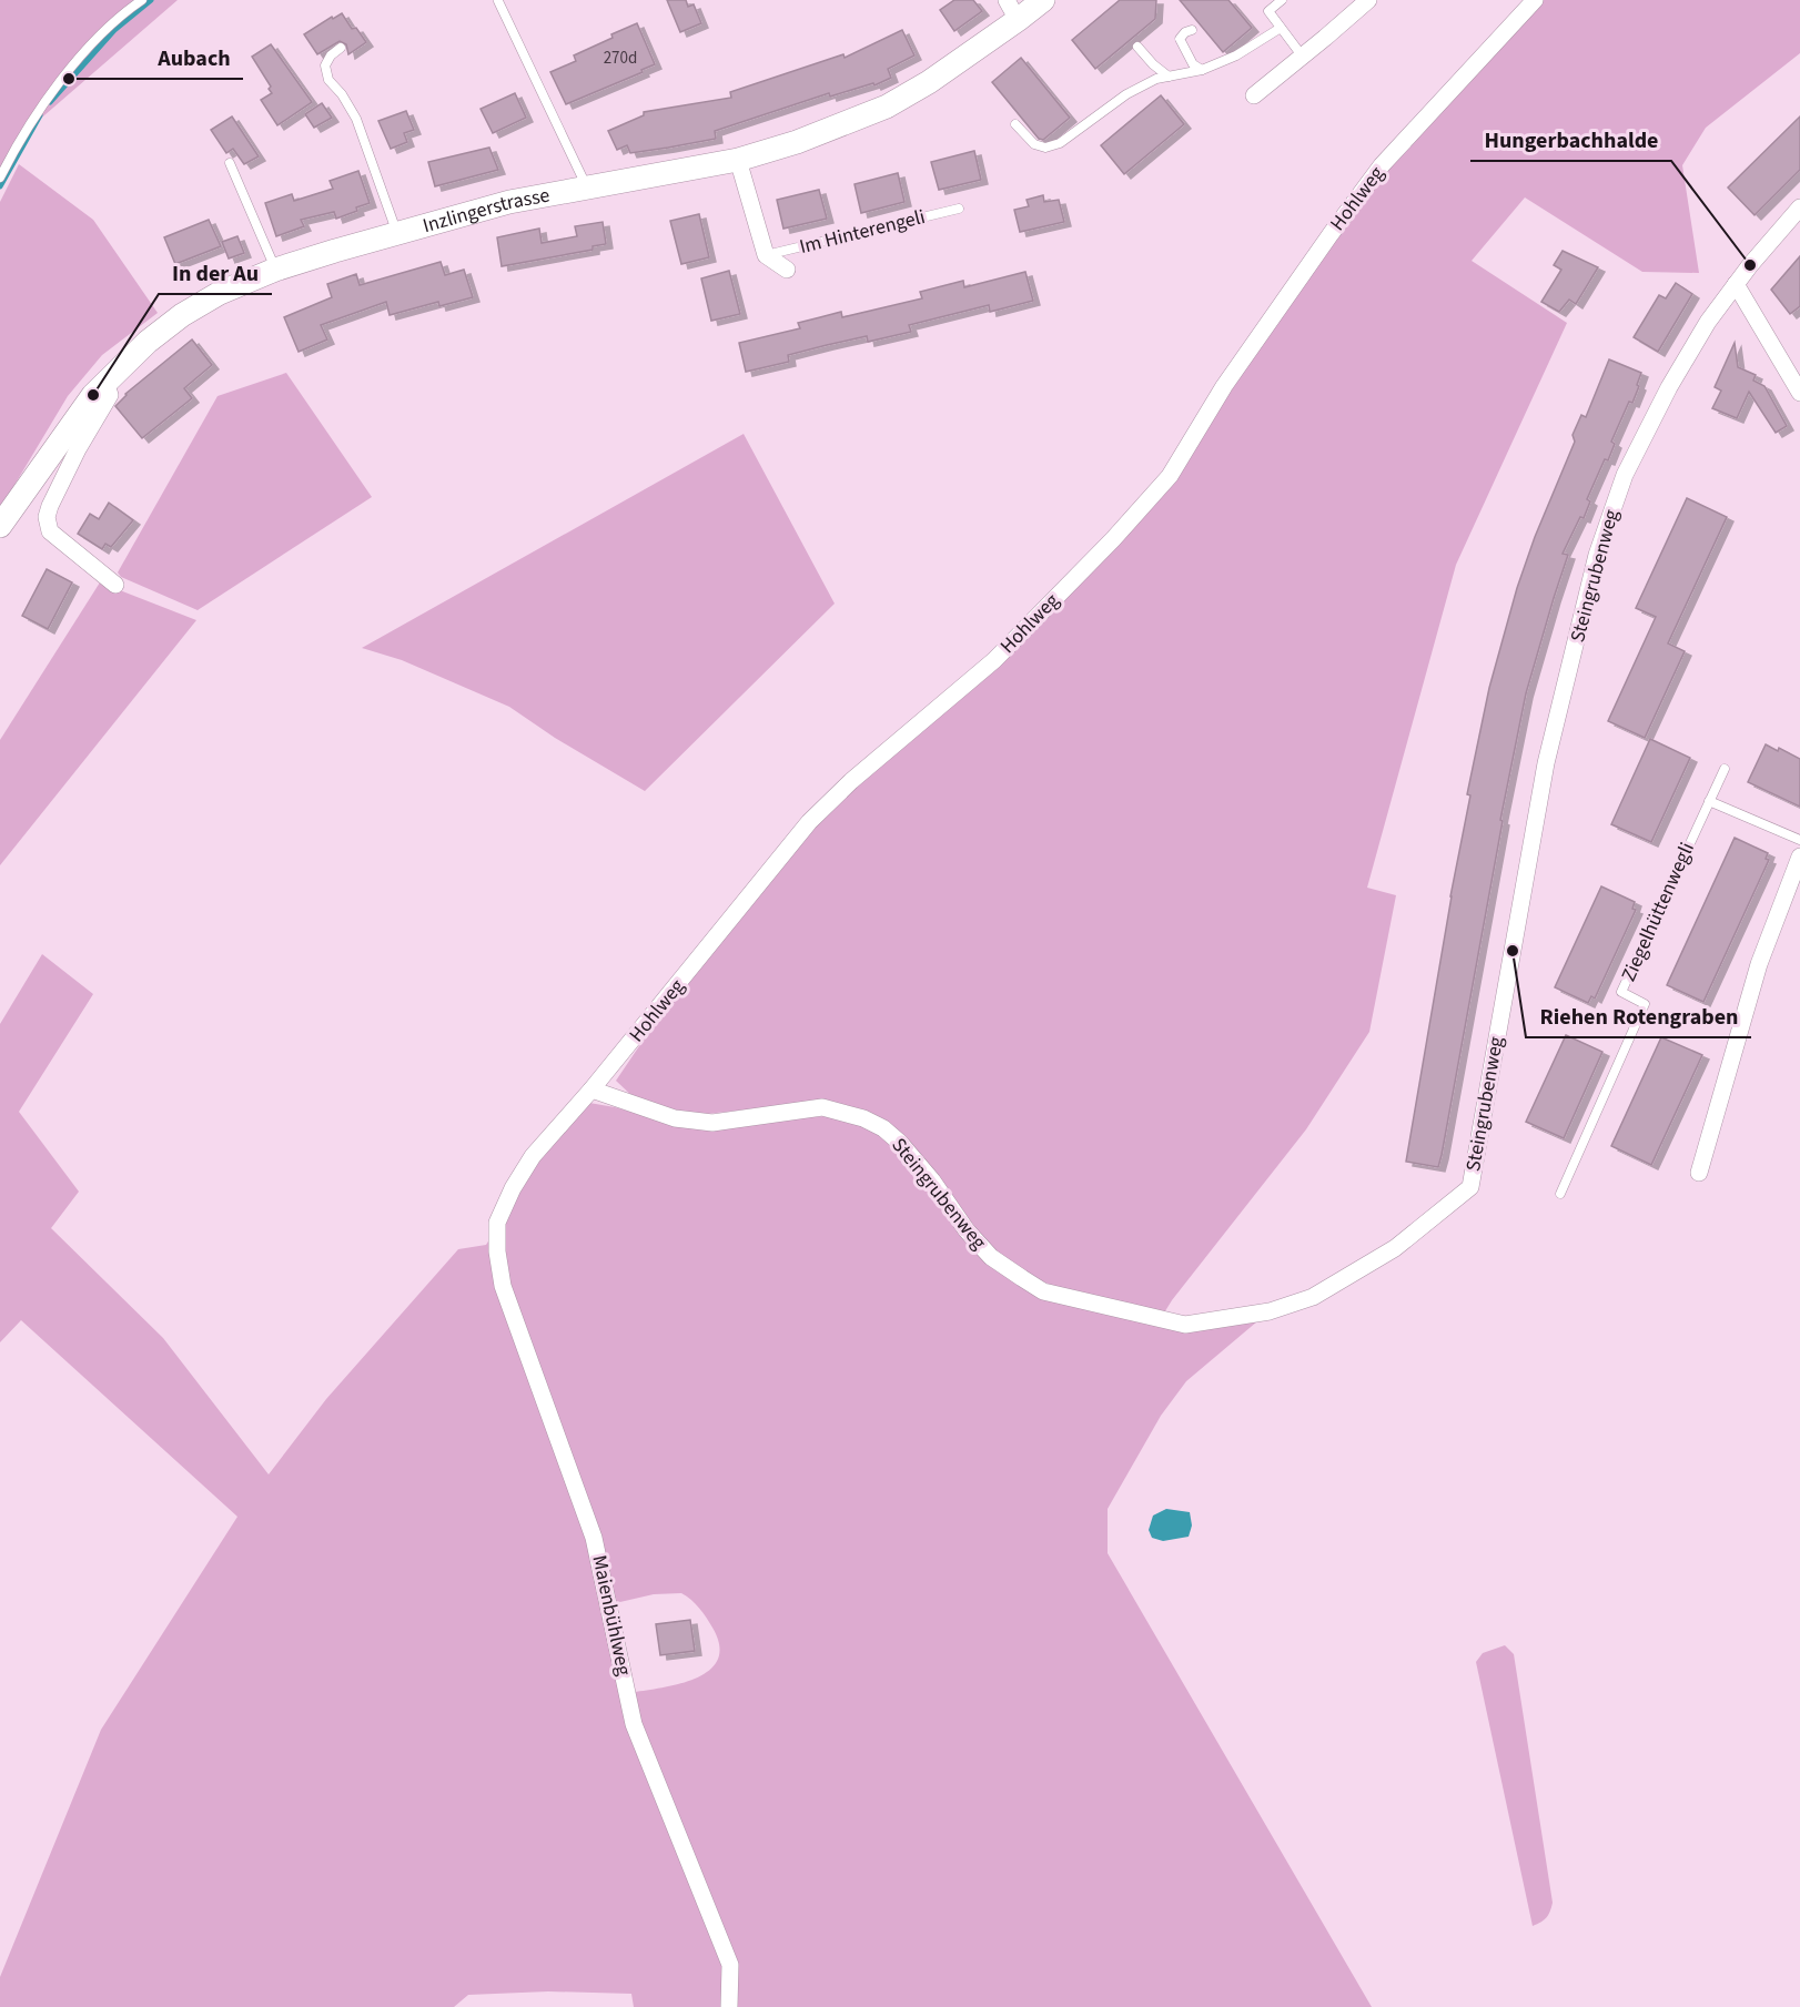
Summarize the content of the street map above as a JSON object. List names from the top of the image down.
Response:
{
  "streets": {
    "street": [
      "Hohlweg",
      "Inzlingerstrasse",
      "Im Hinterengeli",
      "Steingrubenweg",
      "Maienbühlweg"
    ],
    "lane": ["Ziegelhüttenwegli"]
  },
  "crossings": [
    ["Hohlweg", "Steingrubenweg"],
    ["Hohlweg", "Maienbühlweg"]
  ],
  "places": [
    "Aubach",
    "Hungerbachhalde",
    "In der Au",
    "Riehen Rotengraben"
  ],
  "house_numbers": ["270d"]
}
